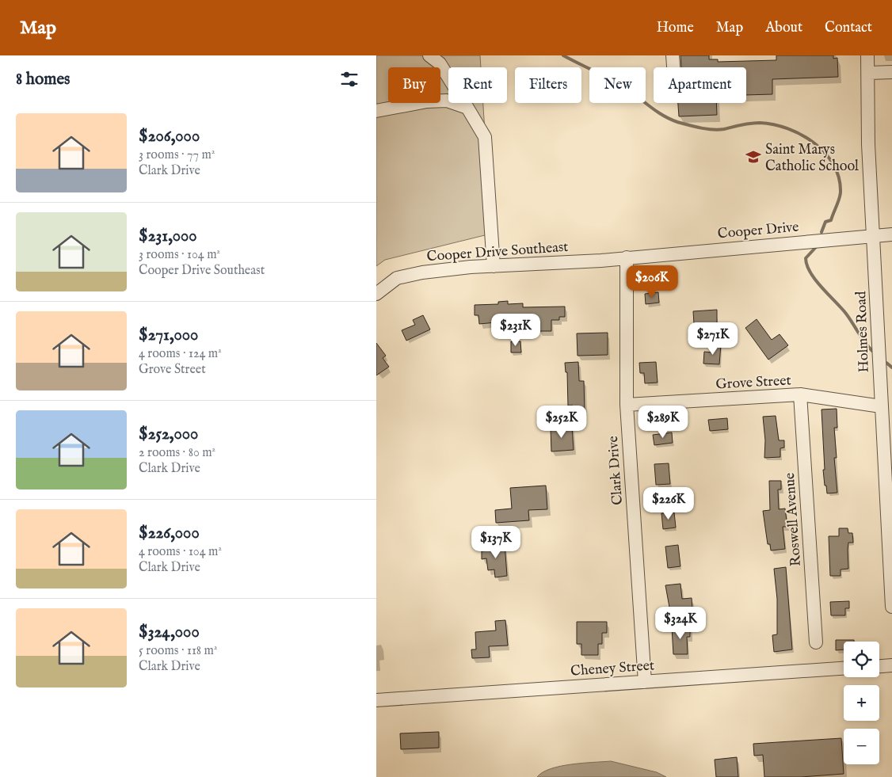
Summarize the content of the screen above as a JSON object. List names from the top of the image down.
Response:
{
  "streets": {
    "street": [
      "Cooper Drive",
      "Cooper Drive Southeast",
      "Holmes Road",
      "Grove Street",
      "Clark Drive",
      "Roswell Avenue",
      "Cheney Street"
    ]
  },
  "crossings": [
    ["Cooper Drive", "Cooper Drive Southeast"],
    ["Cooper Drive", "Holmes Road"],
    ["Cooper Drive", "Clark Drive"],
    ["Cooper Drive Southeast", "Clark Drive"],
    ["Holmes Road", "Grove Street"],
    ["Grove Street", "Clark Drive"],
    ["Grove Street", "Roswell Avenue"],
    ["Clark Drive", "Cheney Street"]
  ],
  "places": {
    "school or university": ["Saint Marys Catholic School"]
  },
  "page": {
    "header": "Map",
    "nav": [
      "Home",
      "Map",
      "About",
      "Contact"
    ],
    "heading": "8 homes",
    "chip": [
      "Buy",
      "Rent",
      "Filters",
      "New",
      "Apartment"
    ],
    "list": [
      {
        "name": "$206,000",
        "note": "3 rooms · 77 m² · Clark Drive"
      },
      {
        "name": "$231,000",
        "note": "3 rooms · 104 m² · Cooper Drive Southeast"
      },
      {
        "name": "$271,000",
        "note": "4 rooms · 124 m² · Grove Street"
      },
      {
        "name": "$252,000",
        "note": "2 rooms · 80 m² · Clark Drive"
      },
      {
        "name": "$226,000",
        "note": "4 rooms · 104 m² · Clark Drive"
      },
      {
        "name": "$324,000",
        "note": "5 rooms · 118 m² · Clark Drive"
      }
    ],
    "price": [
      "$206K",
      "$231K",
      "$271K",
      "$252K",
      "$289K",
      "$226K",
      "$137K",
      "$324K"
    ],
    "map_buttons": ["+", "−"]
  }
}
